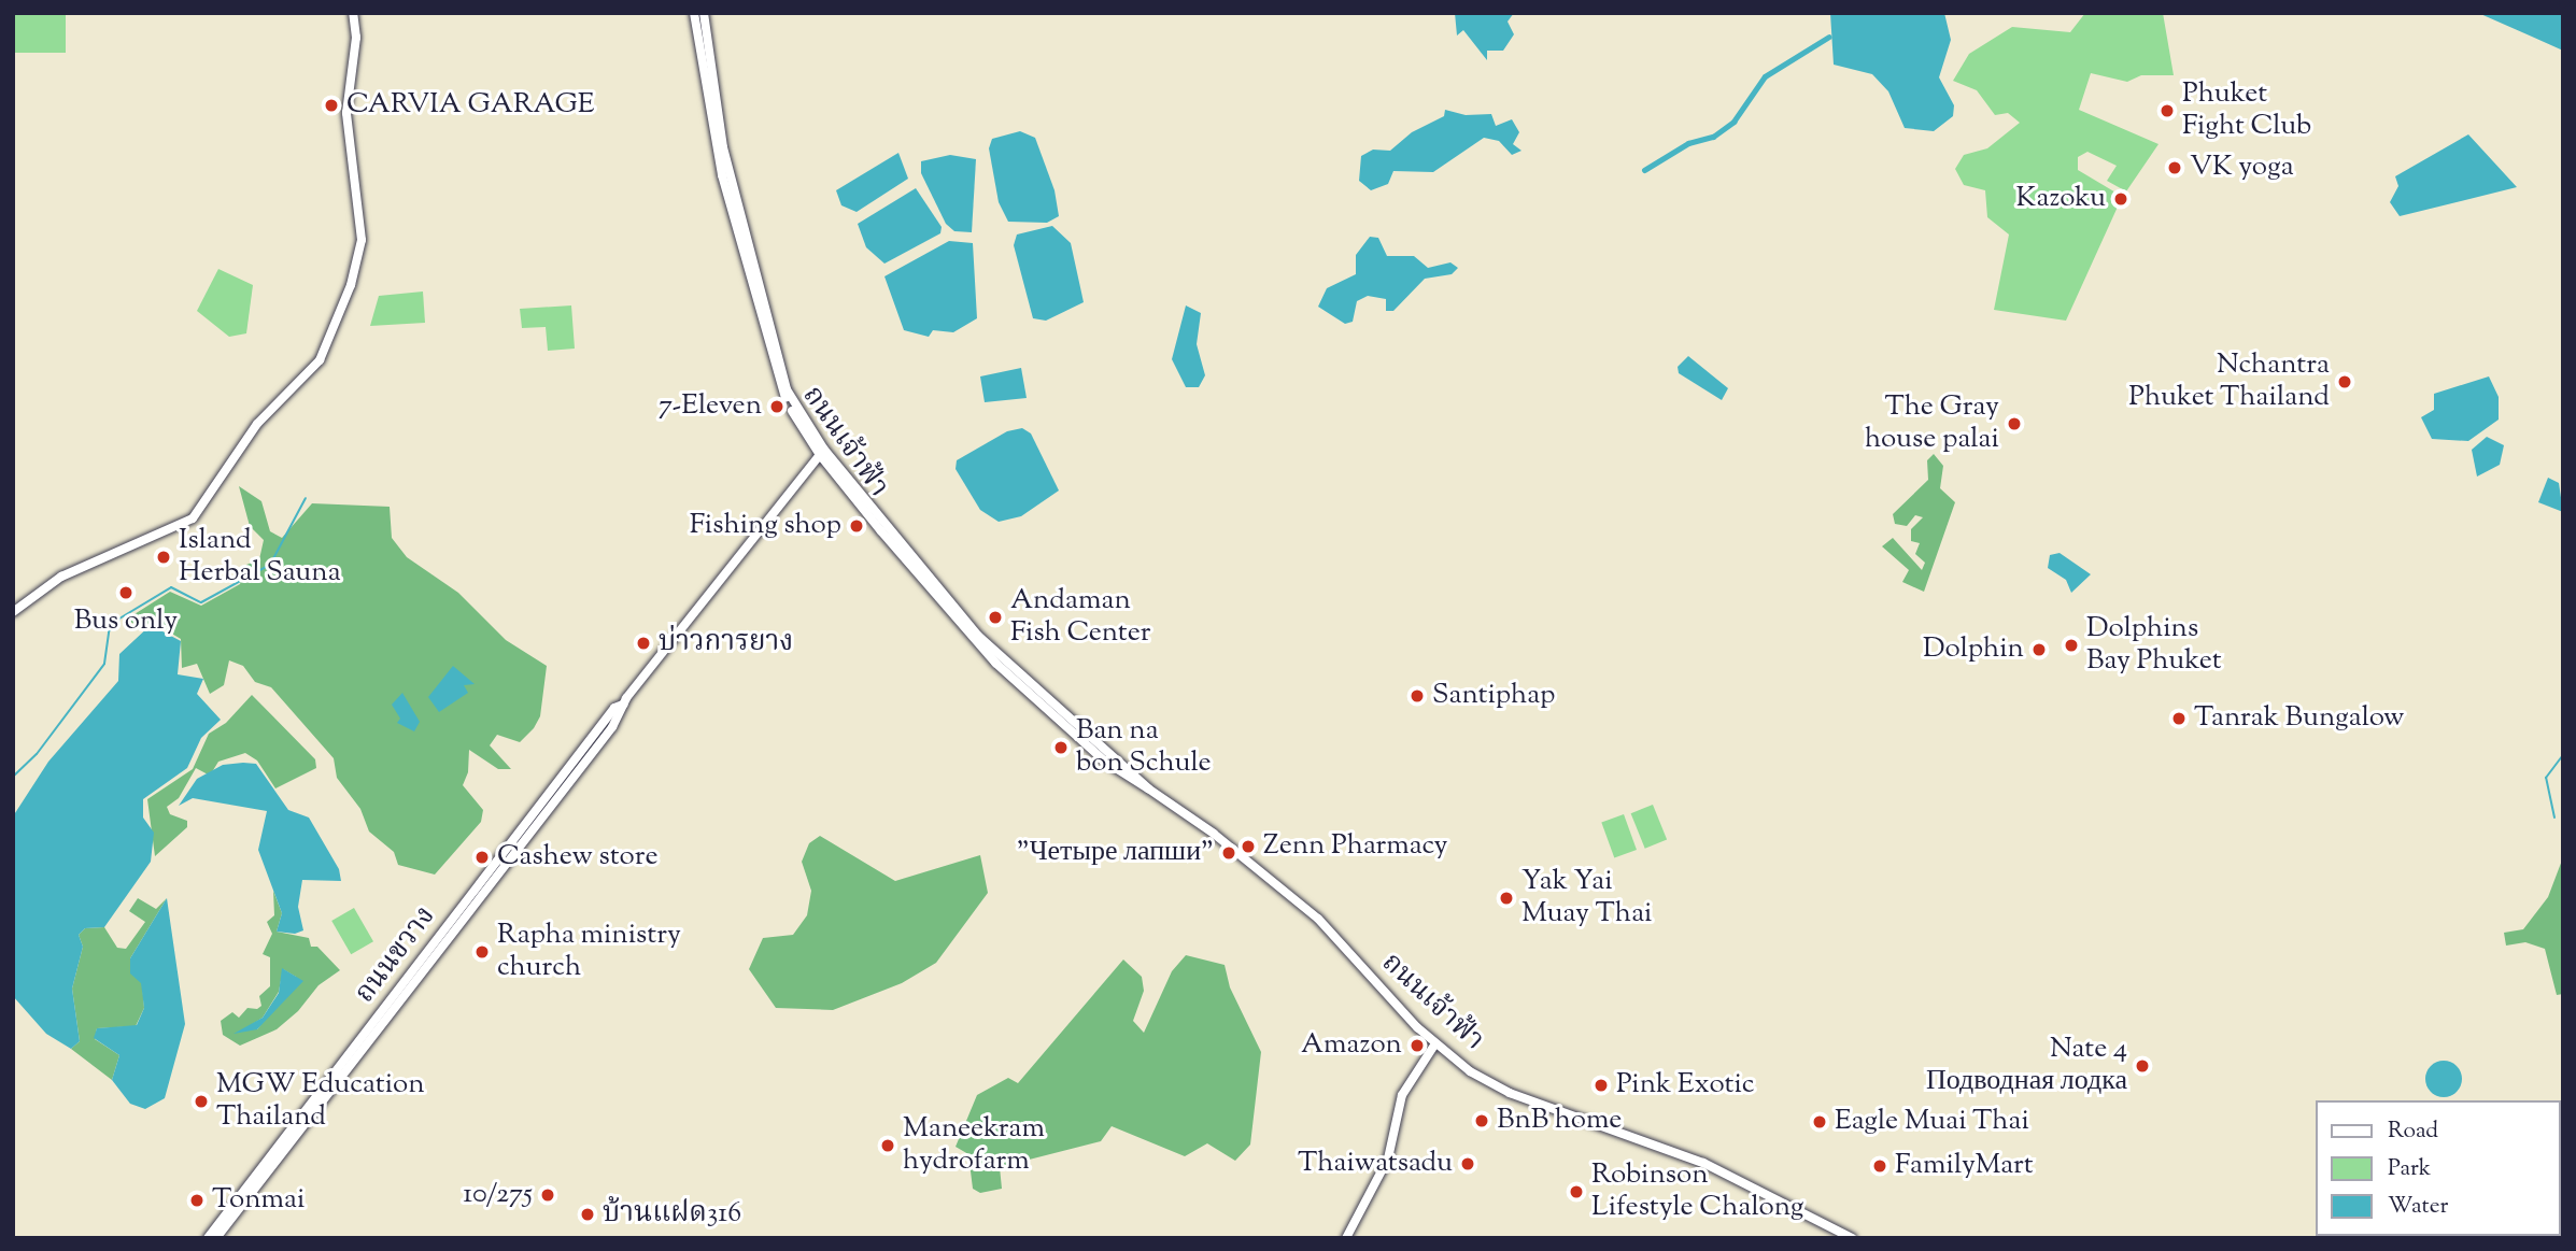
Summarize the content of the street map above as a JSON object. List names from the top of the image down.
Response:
{
  "streets": {
    "main road": ["ถนนเจ้าฟ้า", "ถนนขวาง"]
  },
  "crossings": [
    ["ถนนเจ้าฟ้า", "ถนนขวาง"]
  ],
  "places": [
    "CARVIA GARAGE",
    "Phuket Fight Club",
    "VK yoga",
    "Kazoku",
    "Nchantra Phuket Thailand",
    "7-Eleven",
    "The Gray house palai",
    "Fishing shop",
    "Island Herbal Sauna",
    "Bus only",
    "Andaman Fish Center",
    "บ่าวการยาง",
    "Dolphins Bay Phuket",
    "Dolphin",
    "Santiphap",
    "Tanrak Bungalow",
    "Ban na bon Schule",
    "Zenn Pharmacy",
    "\"Четыре лапши\"",
    "Cashew store",
    "Yak Yai Muay Thai",
    "Rapha ministry church",
    "Amazon",
    "Nate 4 Подводная лодка",
    "Pink Exotic",
    "MGW Education Thailand",
    "BnB home",
    "Eagle Muai Thai",
    "Maneekram hydrofarm",
    "Thaiwatsadu",
    "FamilyMart",
    "Robinson Lifestyle Chalong",
    "10/275",
    "Tonmai",
    "บ้านแฝด316"
  ],
  "legend": ["Road", "Park", "Water"]
}
